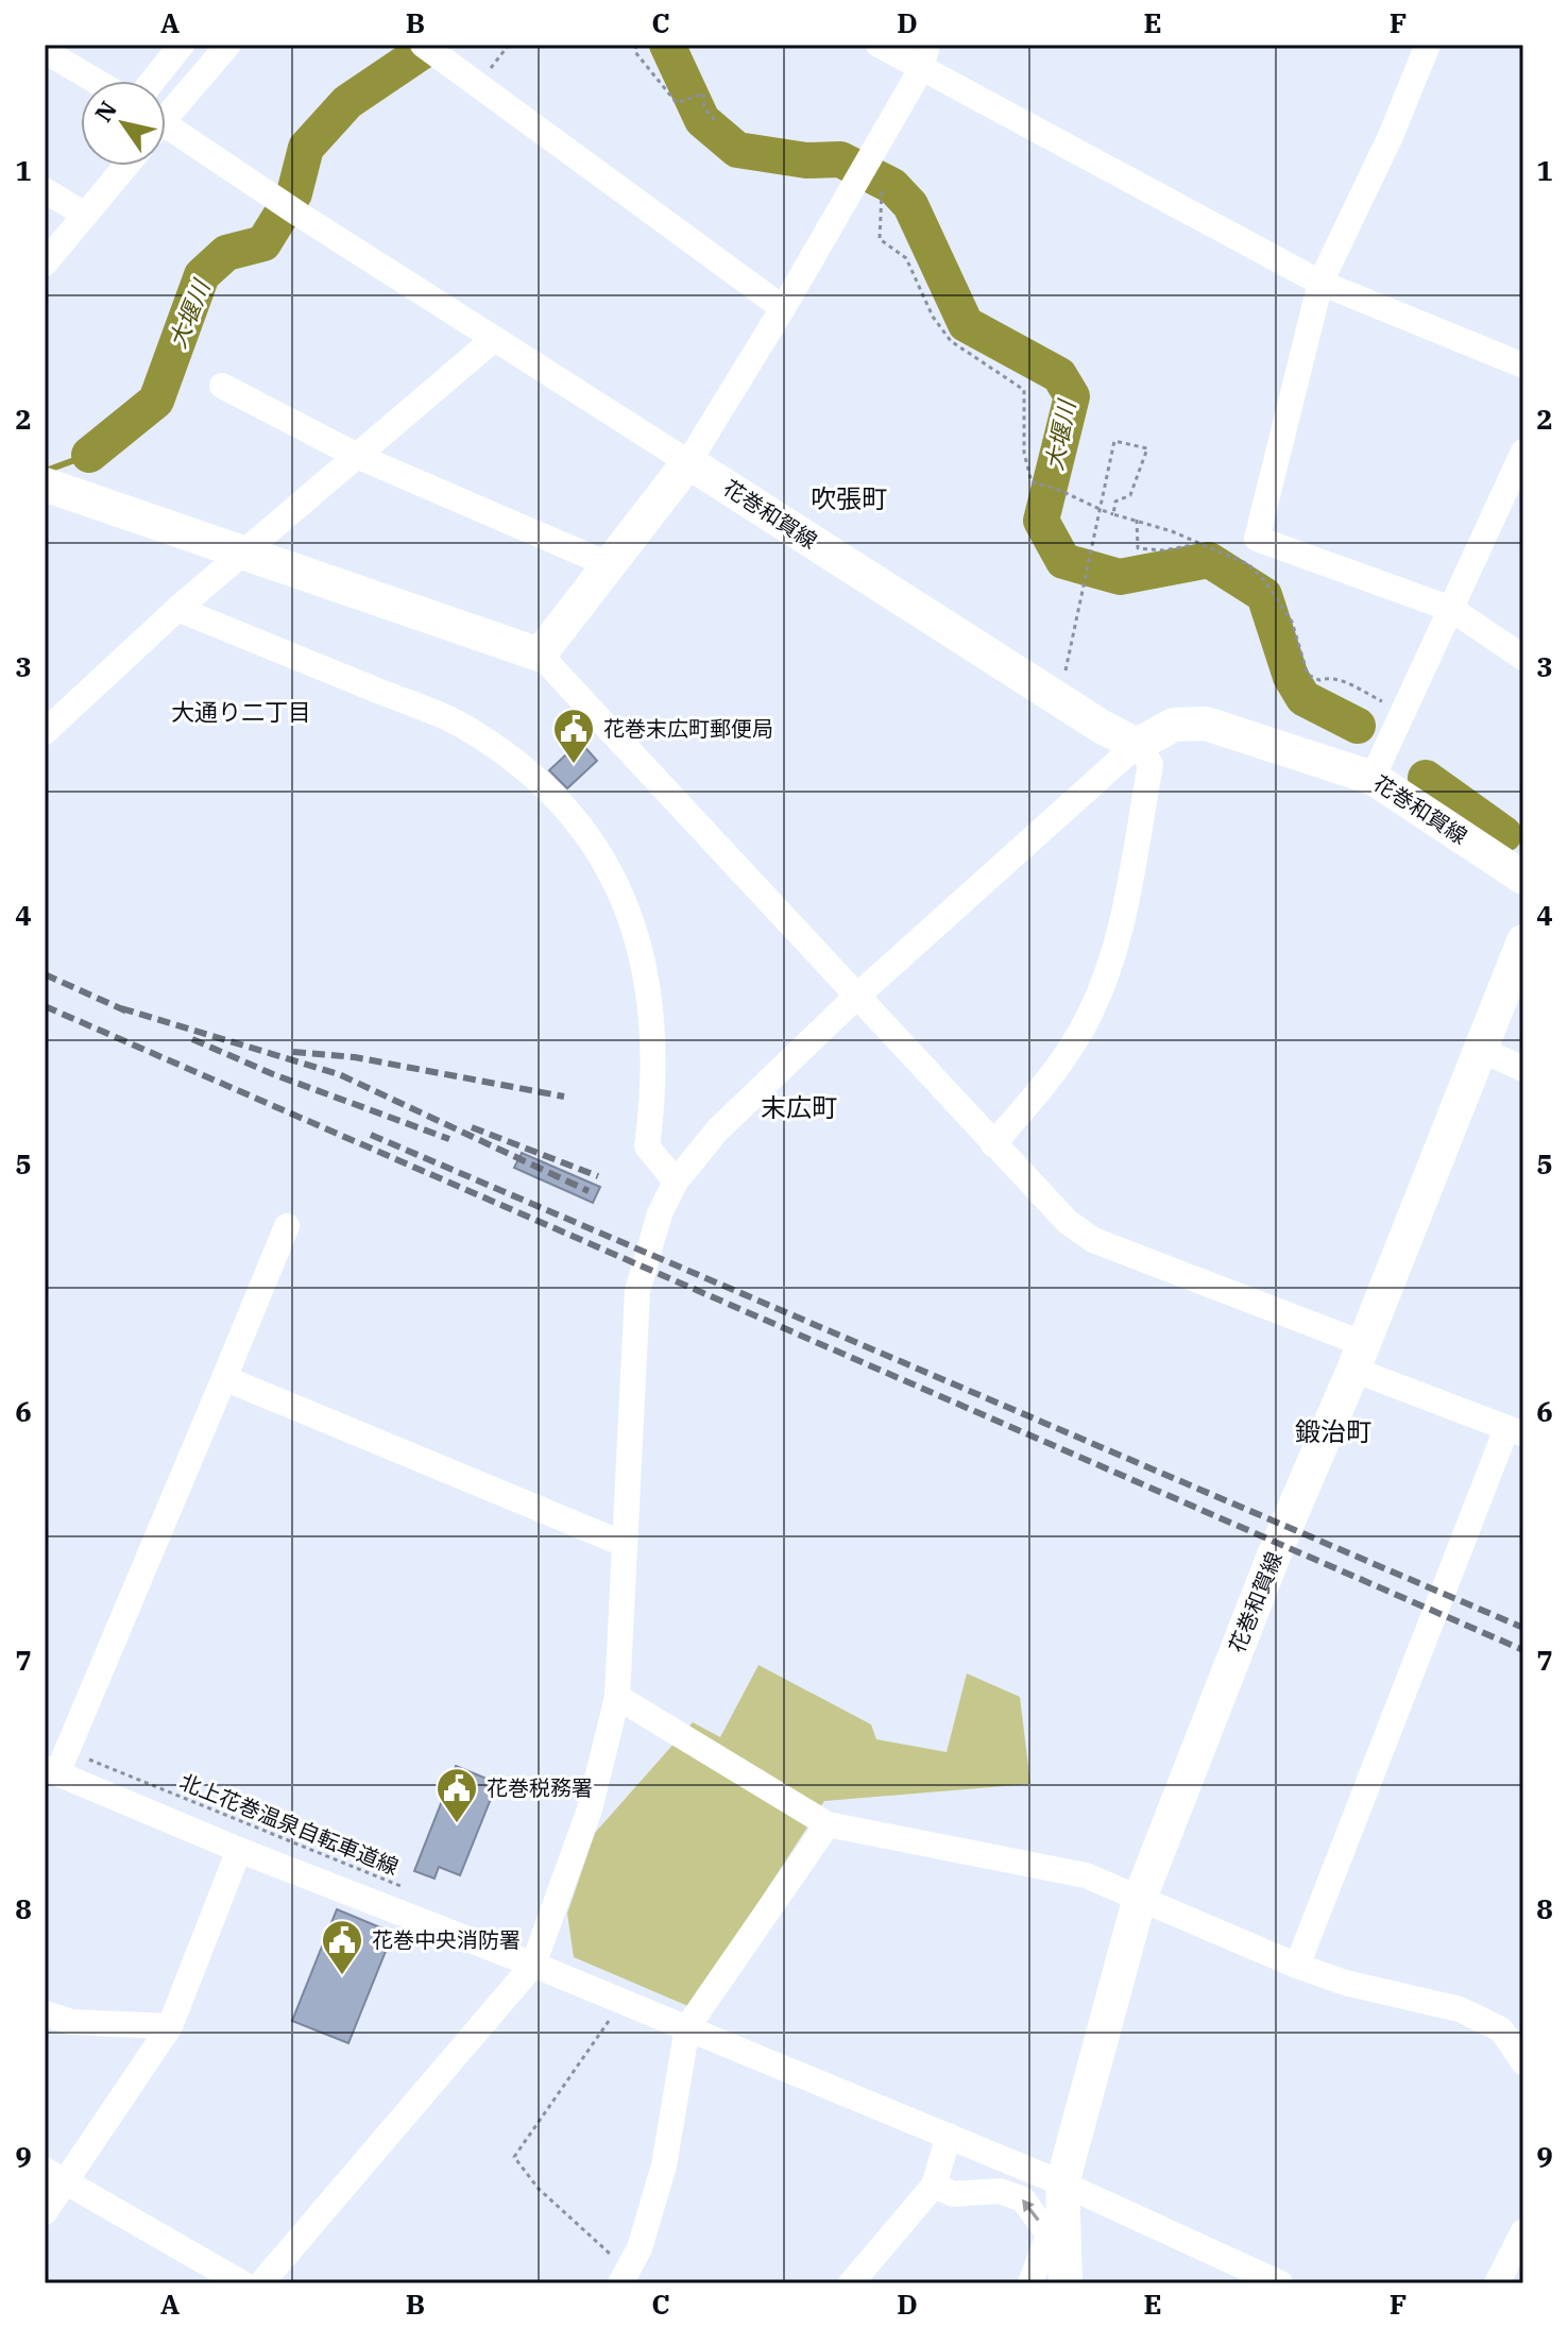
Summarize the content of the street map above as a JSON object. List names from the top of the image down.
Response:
{
  "streets": {
    "main road": ["花巻和賀線"],
    "path": ["北上花巻温泉自転車道線"]
  },
  "districts": [
    "吹張町",
    "大通り二丁目",
    "末広町",
    "鍛治町"
  ],
  "water": ["大堰川"],
  "places": {
    "public building": ["花巻末広町郵便局", "花巻税務署", "花巻中央消防署"]
  },
  "north": "top left",
  "grid": {
    "columns": [
      "A",
      "B",
      "C",
      "D",
      "E",
      "F"
    ],
    "rows": [
      "1",
      "2",
      "3",
      "4",
      "5",
      "6",
      "7",
      "8",
      "9"
    ]
  }
}
